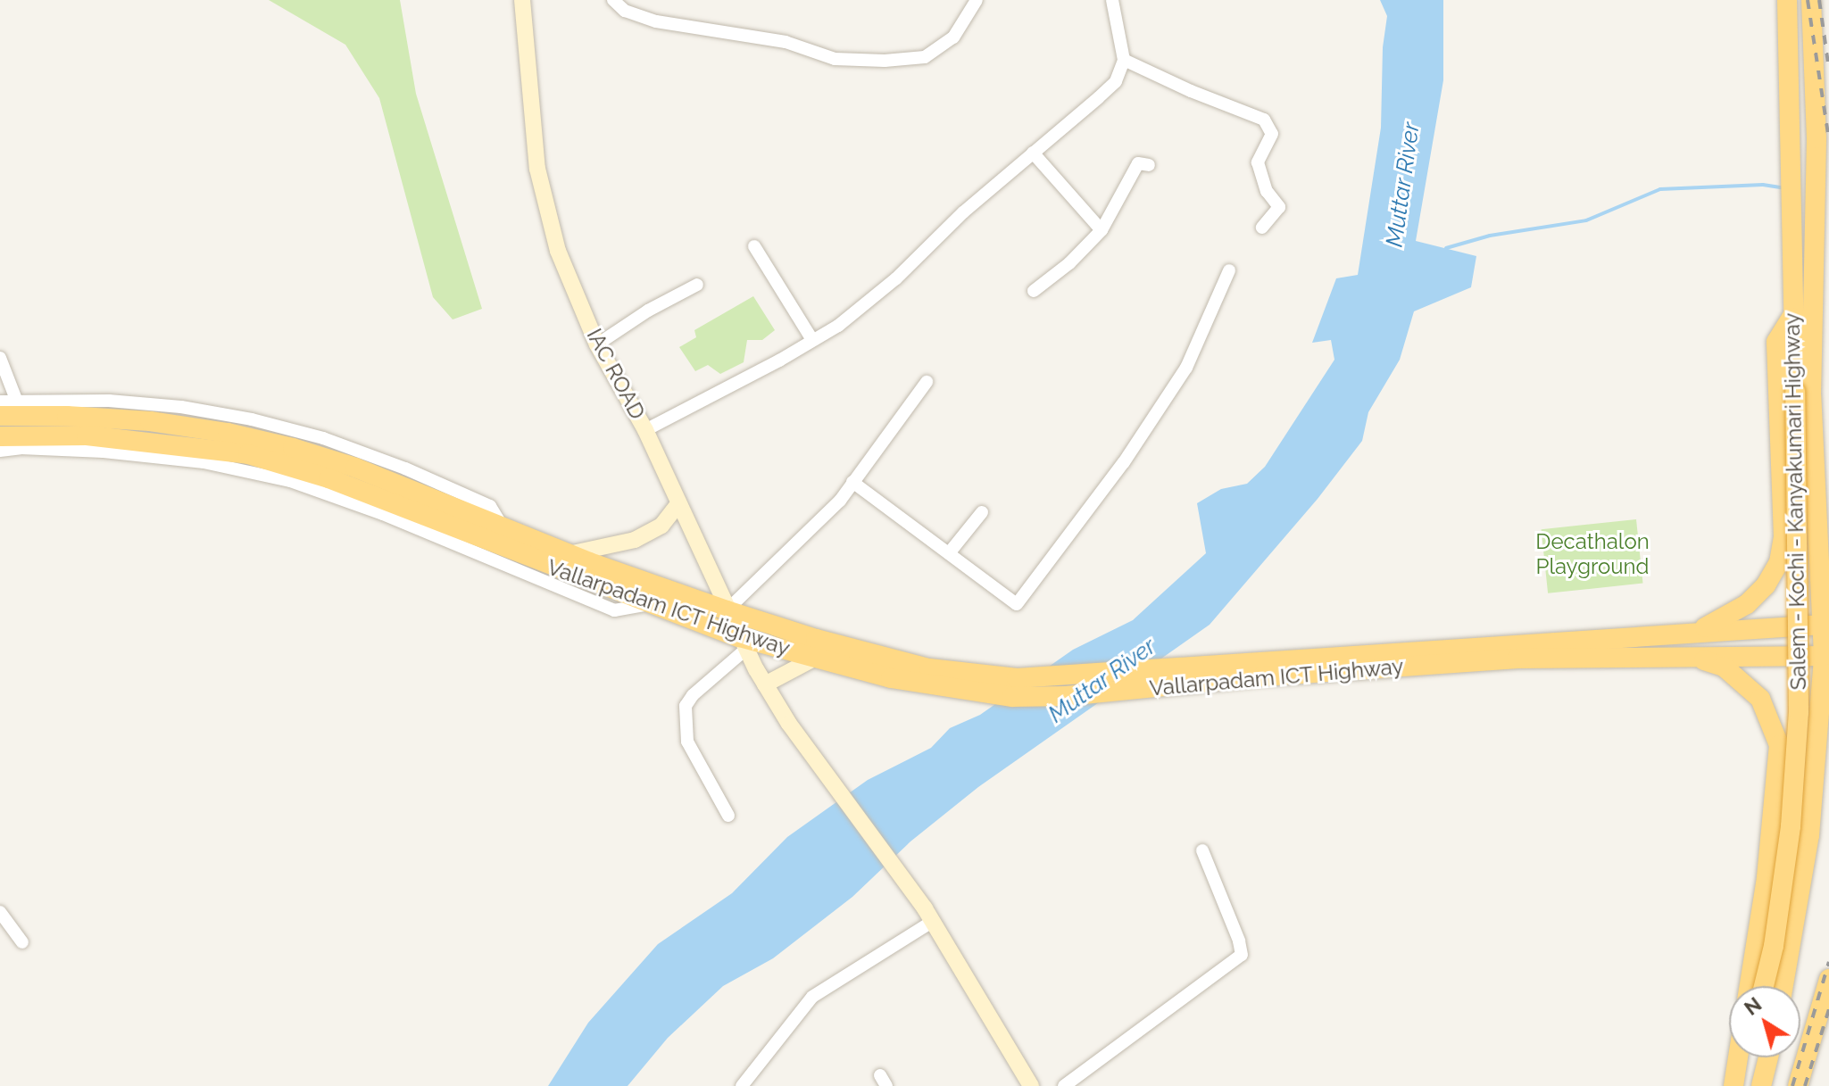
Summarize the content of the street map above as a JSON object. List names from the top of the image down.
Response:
{
  "streets": {
    "highway": ["Salem - Kochi - Kanyakumari Highway", "Vallarpadam ICT Highway"],
    "main road": ["IAC ROAD"]
  },
  "crossings": [
    ["IAC ROAD", "Vallarpadam ICT Highway"]
  ],
  "water": ["Muttar River"],
  "parks": ["Decathalon Playground"],
  "north": "top left"
}
